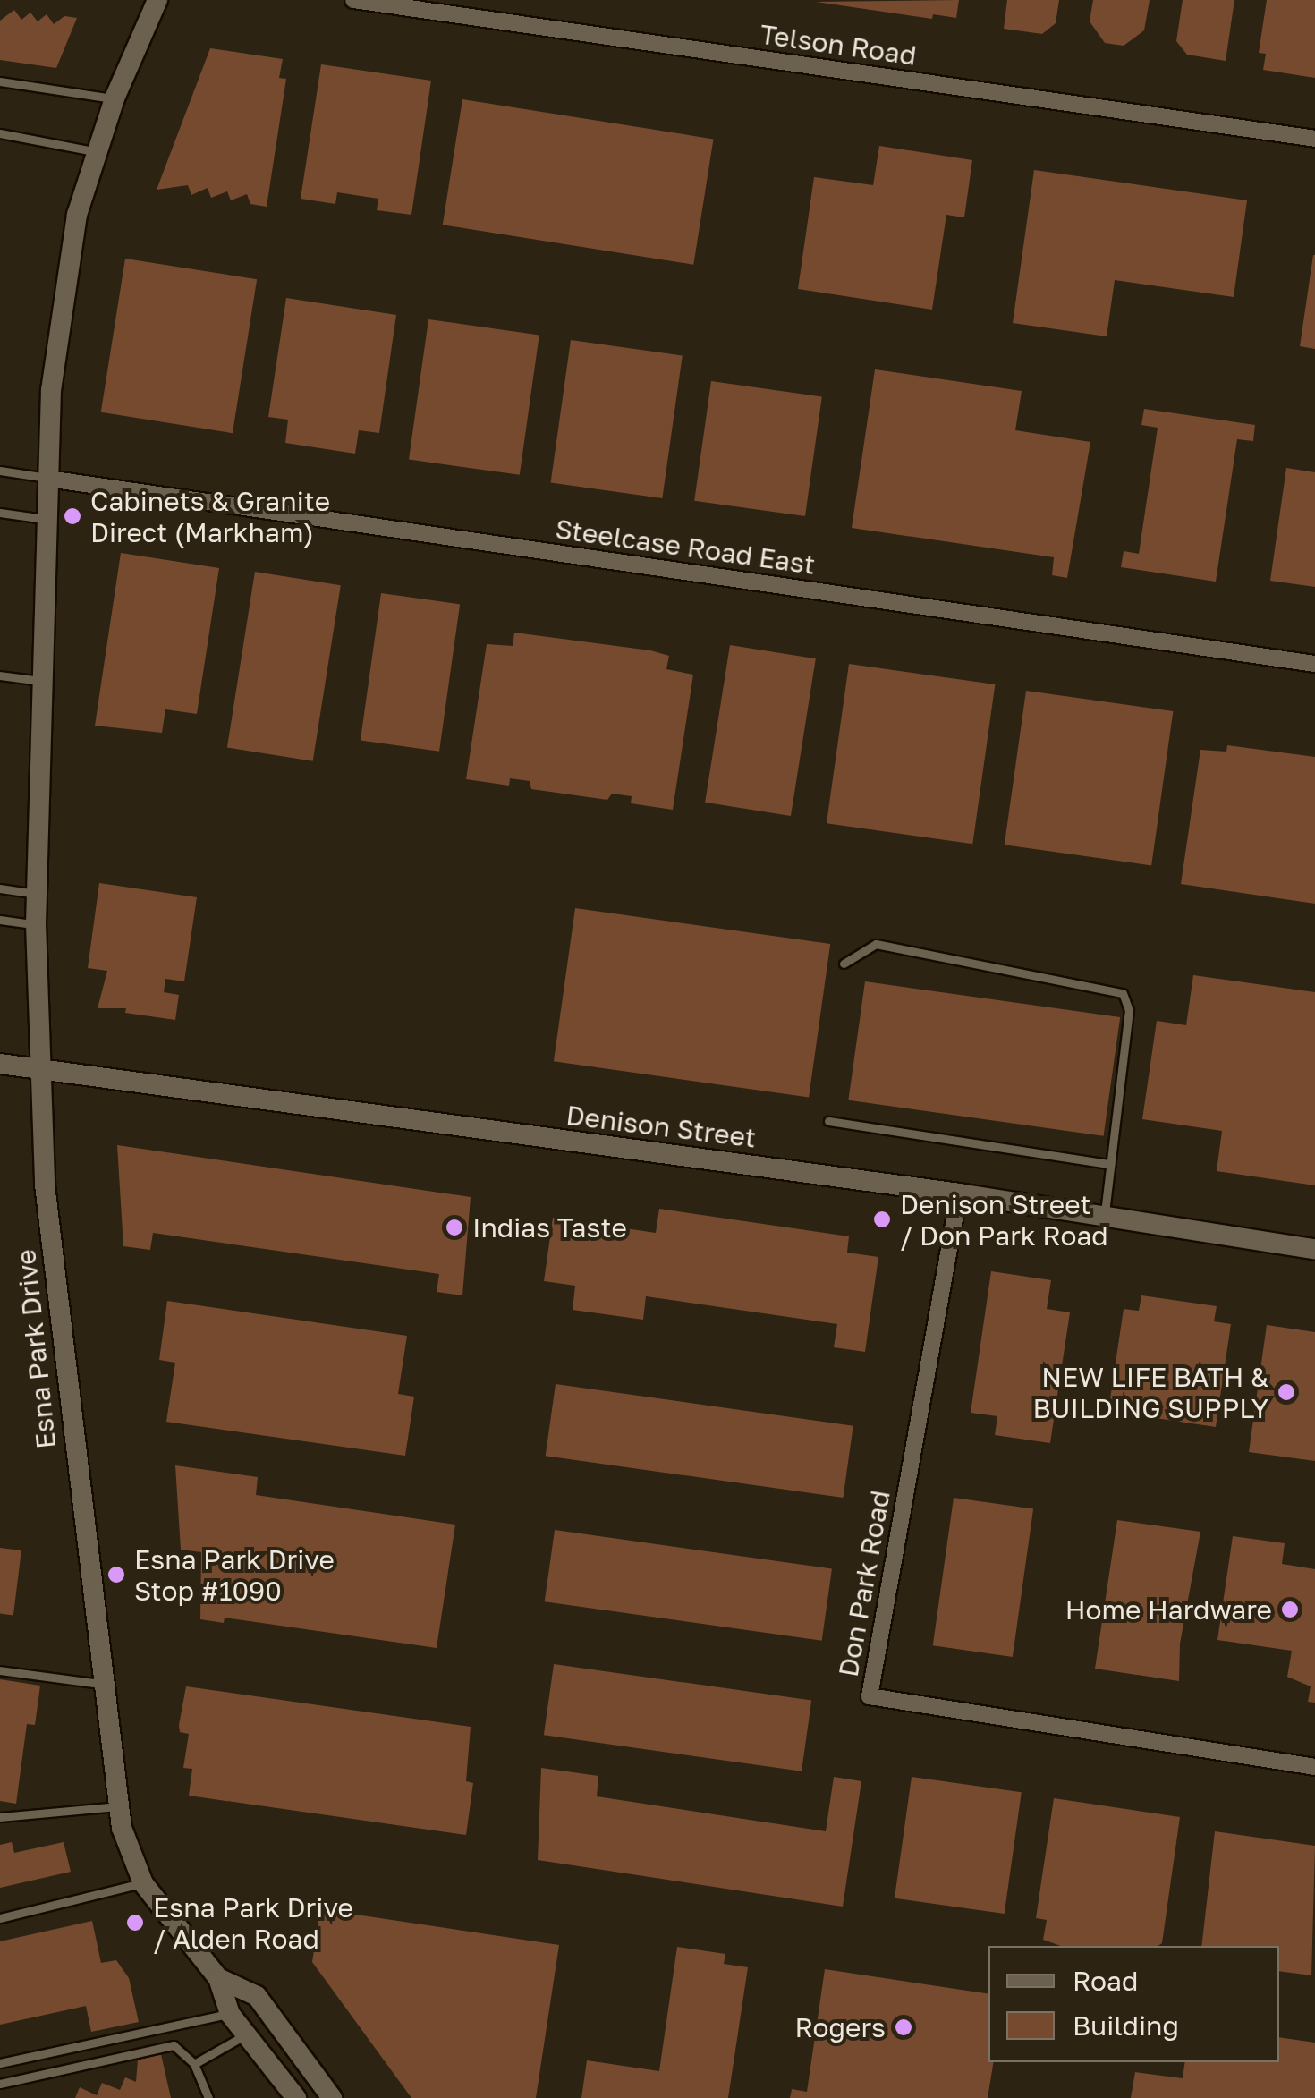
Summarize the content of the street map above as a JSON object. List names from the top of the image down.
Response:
{
  "streets": {
    "street": [
      "Telson Road",
      "Steelcase Road East",
      "Denison Street",
      "Esna Park Drive",
      "Don Park Road"
    ]
  },
  "crossings": [
    ["Steelcase Road East", "Esna Park Drive"],
    ["Denison Street", "Esna Park Drive"],
    ["Denison Street", "Don Park Road"]
  ],
  "places": [
    "Cabinets & Granite Direct (Markham)",
    "Denison Street / Don Park Road",
    "Indias Taste",
    "NEW LIFE BATH & BUILDING SUPPLY",
    "Esna Park Drive Stop #1090",
    "Home Hardware",
    "Esna Park Drive / Alden Road",
    "Rogers"
  ],
  "legend": ["Road", "Building"]
}
